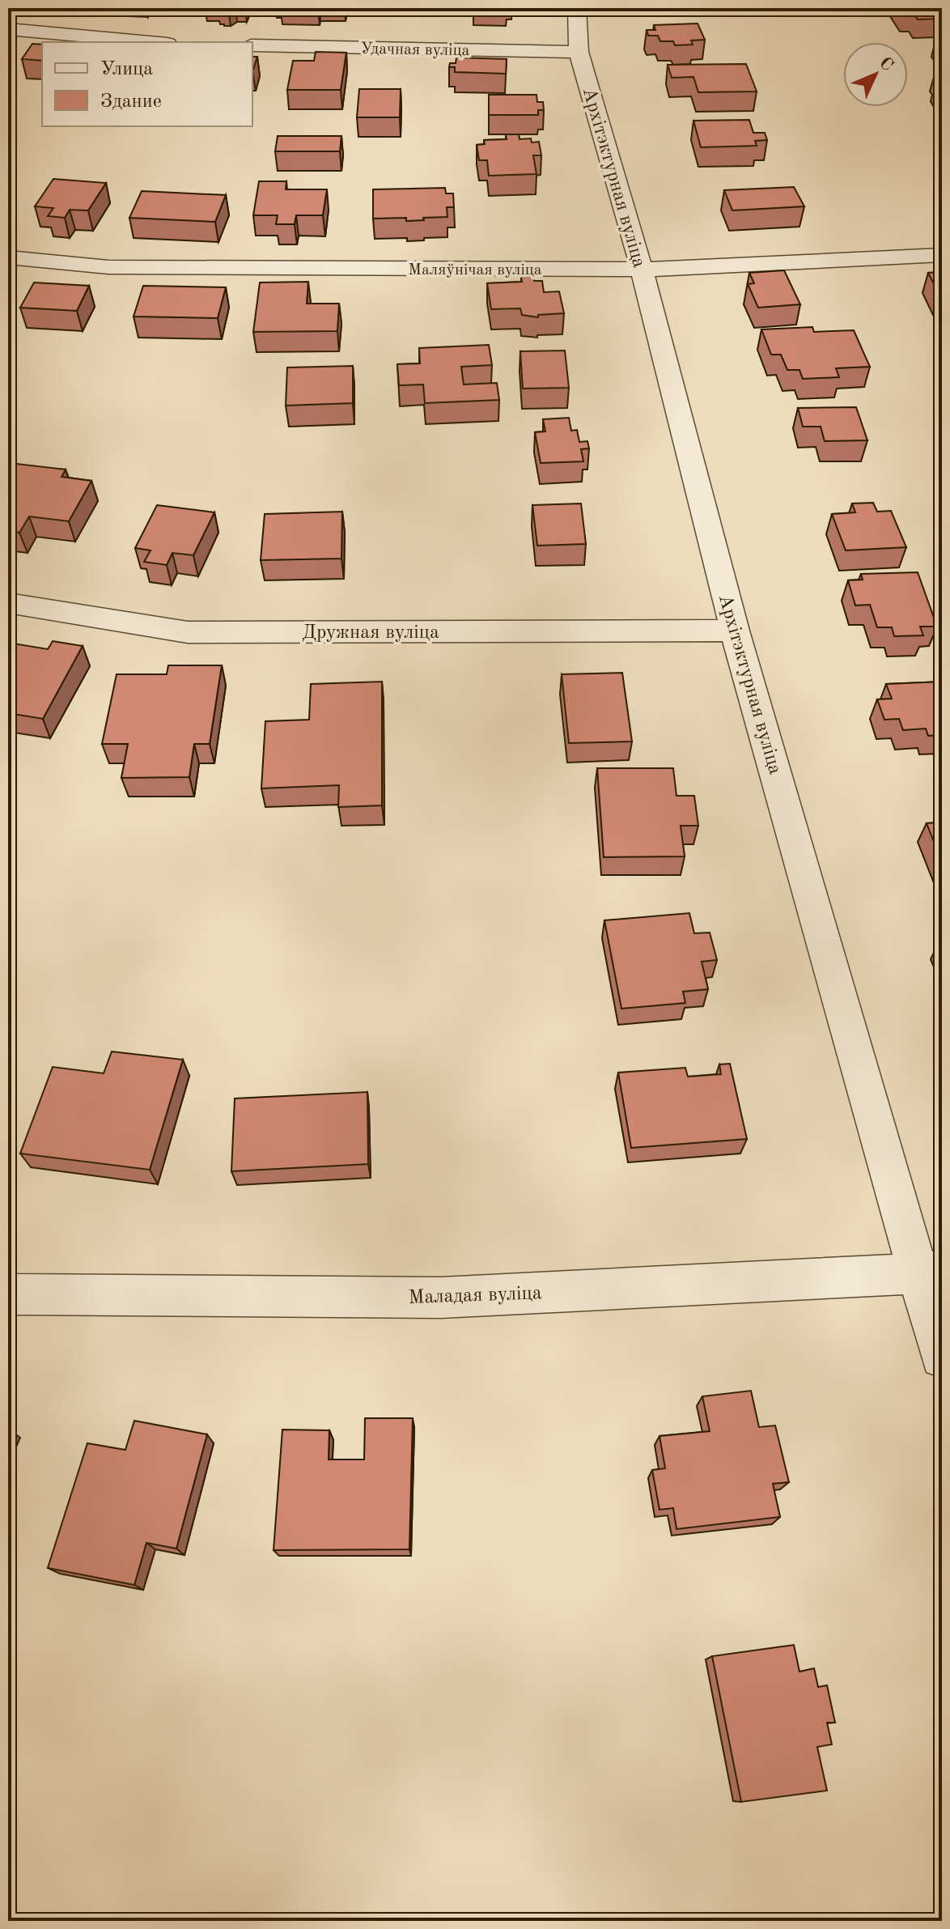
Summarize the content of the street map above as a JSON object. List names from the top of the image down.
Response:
{
  "streets": {
    "street": [
      "Удачная вуліца",
      "Архітэктурная вуліца",
      "Маляўнічая вуліца",
      "Дружная вуліца",
      "Маладая вуліца"
    ]
  },
  "crossings": [
    ["Удачная вуліца", "Архітэктурная вуліца"],
    ["Архітэктурная вуліца", "Маляўнічая вуліца"],
    ["Архітэктурная вуліца", "Дружная вуліца"],
    ["Архітэктурная вуліца", "Маладая вуліца"]
  ],
  "legend": ["Улица", "Здание"],
  "north": "top right"
}
